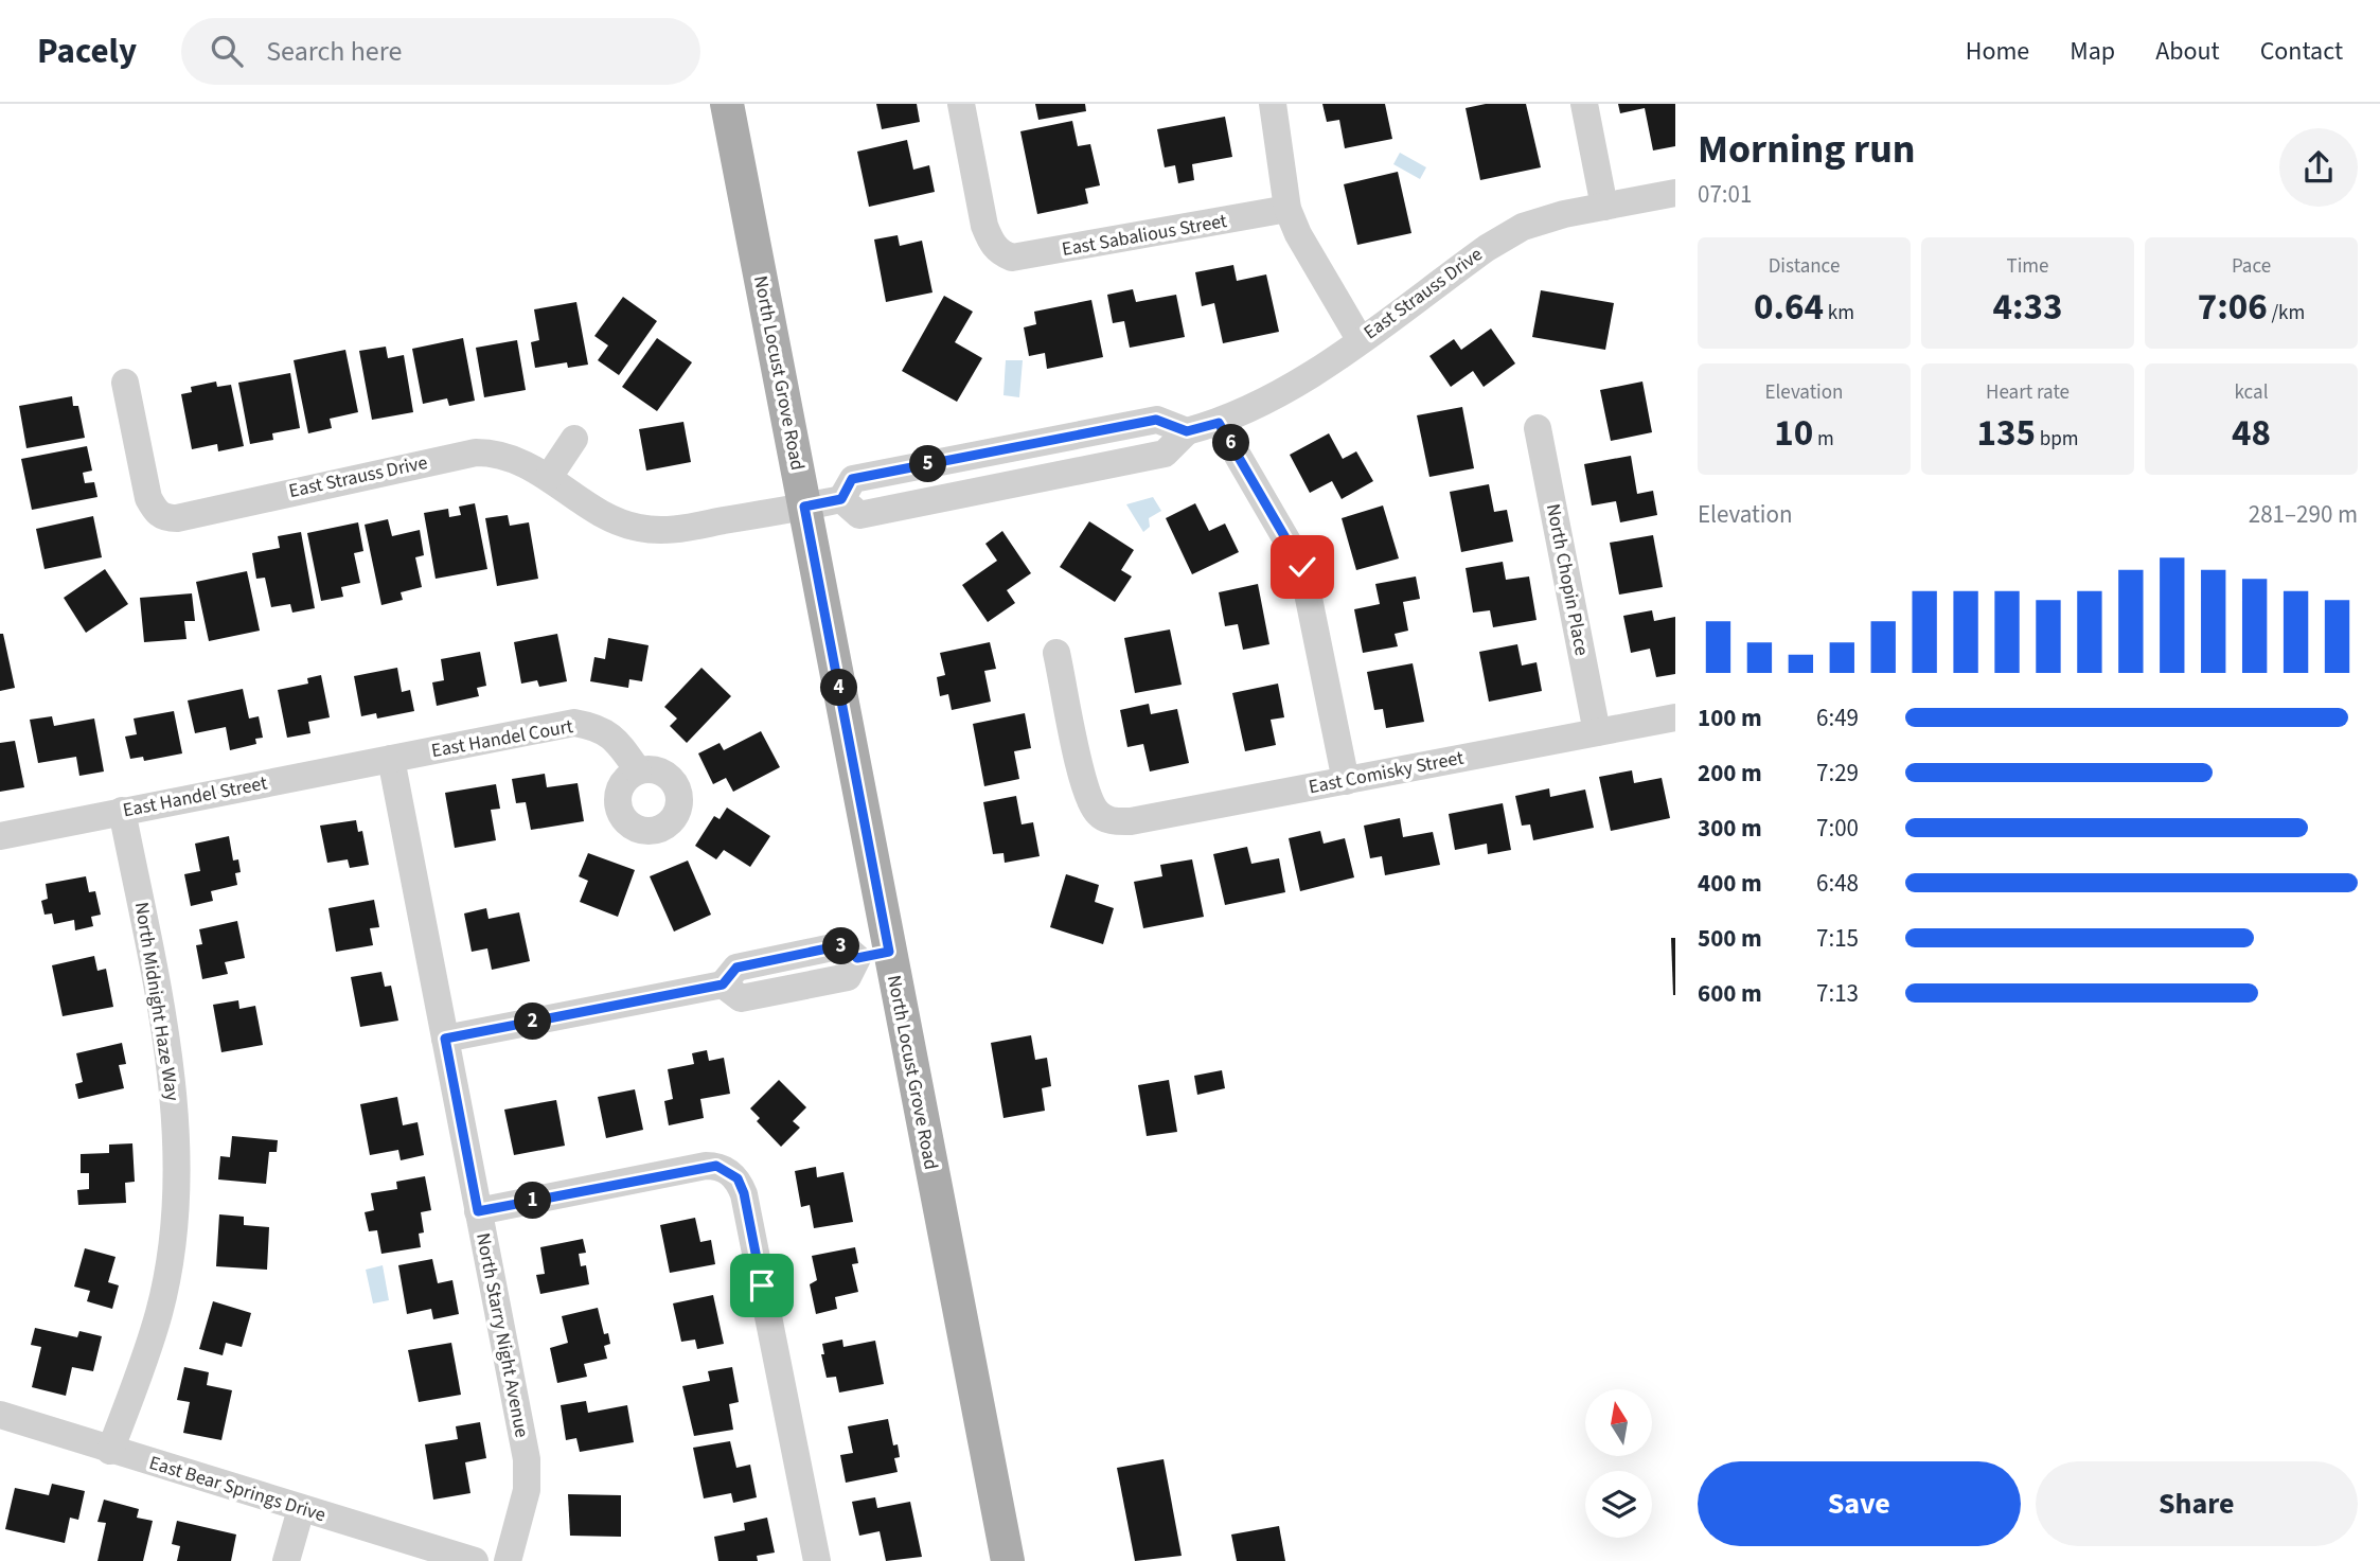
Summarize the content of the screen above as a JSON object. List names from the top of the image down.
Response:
{
  "streets": {
    "main road": ["North Locust Grove Road"],
    "street": [
      "East Sabalious Street",
      "East Strauss Drive",
      "North Chopin Place",
      "East Handel Court",
      "East Comisky Street",
      "East Handel Street",
      "North Midnight Haze Way",
      "North Starry Night Avenue",
      "East Bear Springs Drive"
    ]
  },
  "crossings": [
    ["East Strauss Drive", "North Locust Grove Road"],
    ["North Chopin Place", "East Comisky Street"],
    ["East Handel Court", "East Handel Street"],
    ["East Handel Court", "North Starry Night Avenue"],
    ["East Handel Street", "North Midnight Haze Way"],
    ["East Handel Street", "North Starry Night Avenue"],
    ["North Midnight Haze Way", "East Bear Springs Drive"]
  ],
  "north": "top",
  "page": {
    "header": "Pacely",
    "search": "Search here",
    "nav": [
      "Home",
      "Map",
      "About",
      "Contact"
    ],
    "heading": ["Morning run", "07:01"],
    "stats": [
      ["Distance", "0.64 km"],
      ["Time", "4:33"],
      ["Pace", "7:06 /km"],
      ["Elevation", "10 m"],
      ["Heart rate", "135 bpm"],
      ["kcal", "48"]
    ],
    "pins": [
      "6",
      "5",
      "4",
      "3",
      "2",
      "1"
    ],
    "chart": ["Elevation", "281–290 m"],
    "list": [
      {
        "name": "100 m",
        "note": "6:49"
      },
      {
        "name": "200 m",
        "note": "7:29"
      },
      {
        "name": "300 m",
        "note": "7:00"
      },
      {
        "name": "400 m",
        "note": "6:48"
      },
      {
        "name": "500 m",
        "note": "7:15"
      },
      {
        "name": "600 m",
        "note": "7:13"
      }
    ],
    "buttons": ["Save", "Share"]
  }
}
